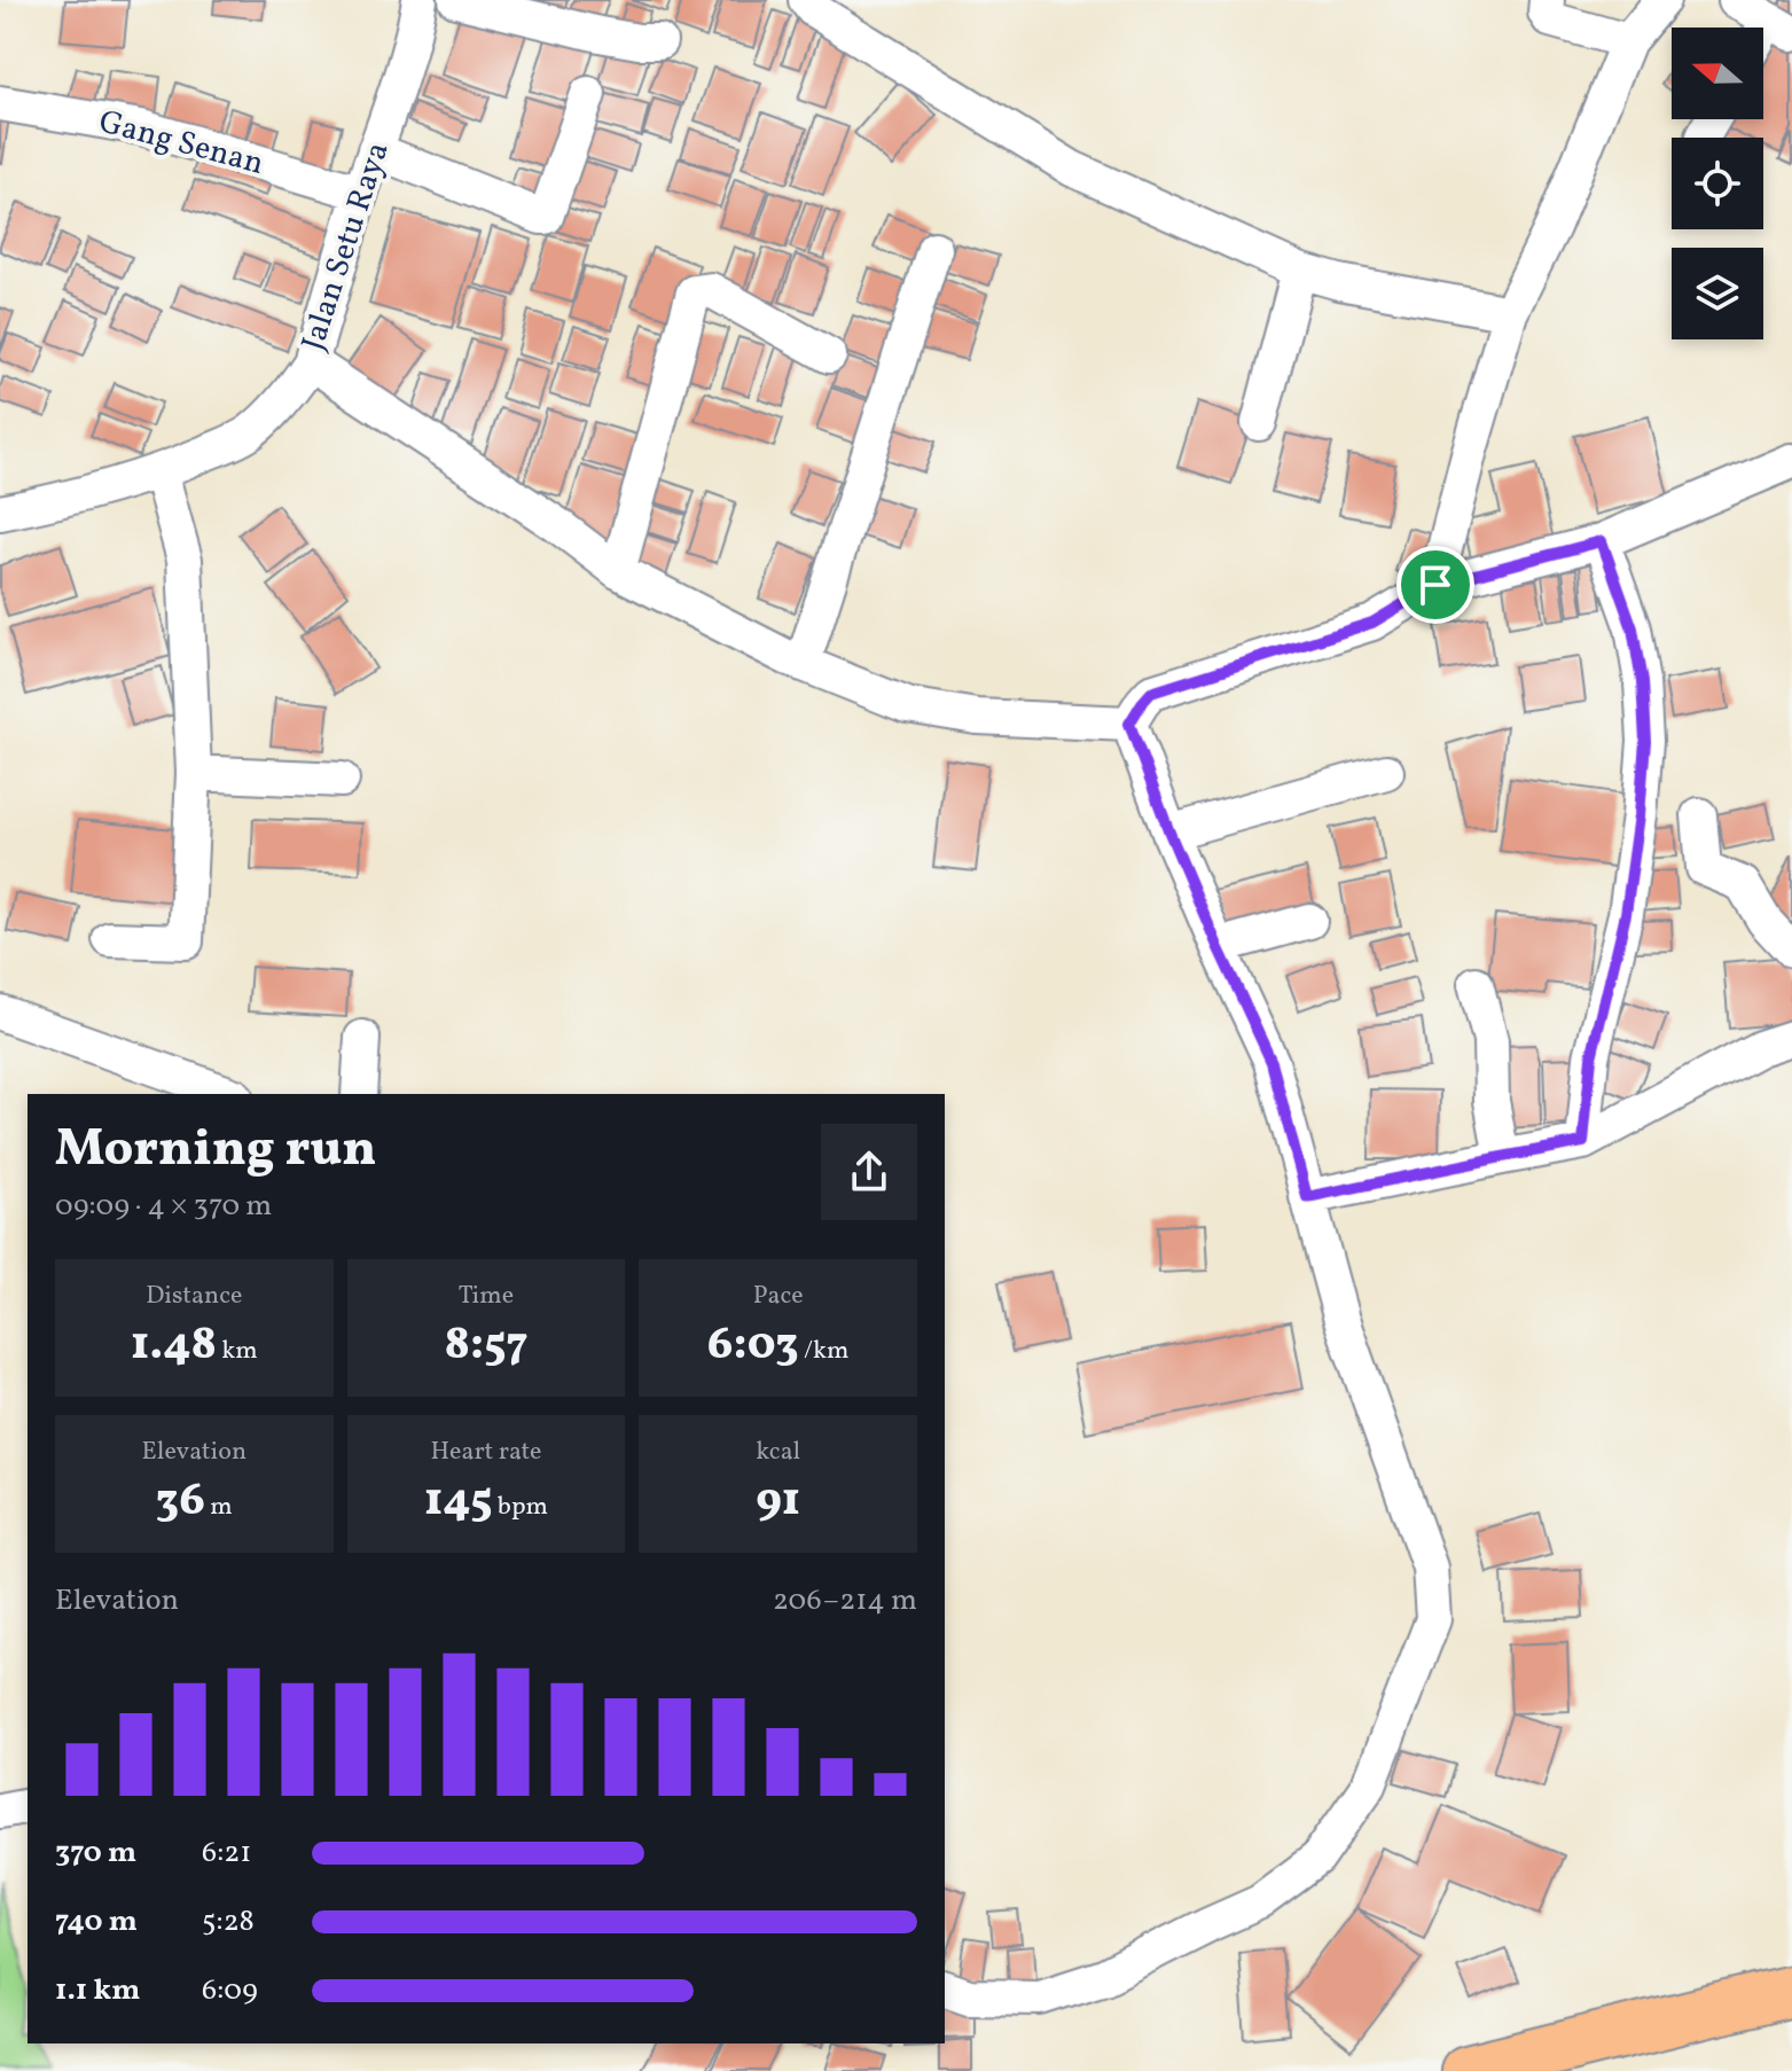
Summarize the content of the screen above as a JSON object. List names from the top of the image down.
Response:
{
  "streets": {
    "street": ["Gang Senan", "Jalan Setu Raya"]
  },
  "crossings": [
    ["Gang Senan", "Jalan Setu Raya"]
  ],
  "north": "left",
  "page": {
    "heading": ["Morning run", "09:09 · 4 × 370 m"],
    "stats": [
      ["Distance", "1.48 km"],
      ["Time", "8:57"],
      ["Pace", "6:03 /km"],
      ["Elevation", "36 m"],
      ["Heart rate", "145 bpm"],
      ["kcal", "91"]
    ],
    "chart": ["Elevation", "206–214 m"],
    "list": [
      {
        "name": "370 m",
        "note": "6:21"
      },
      {
        "name": "740 m",
        "note": "5:28"
      },
      {
        "name": "1.1 km",
        "note": "6:09"
      }
    ]
  }
}
